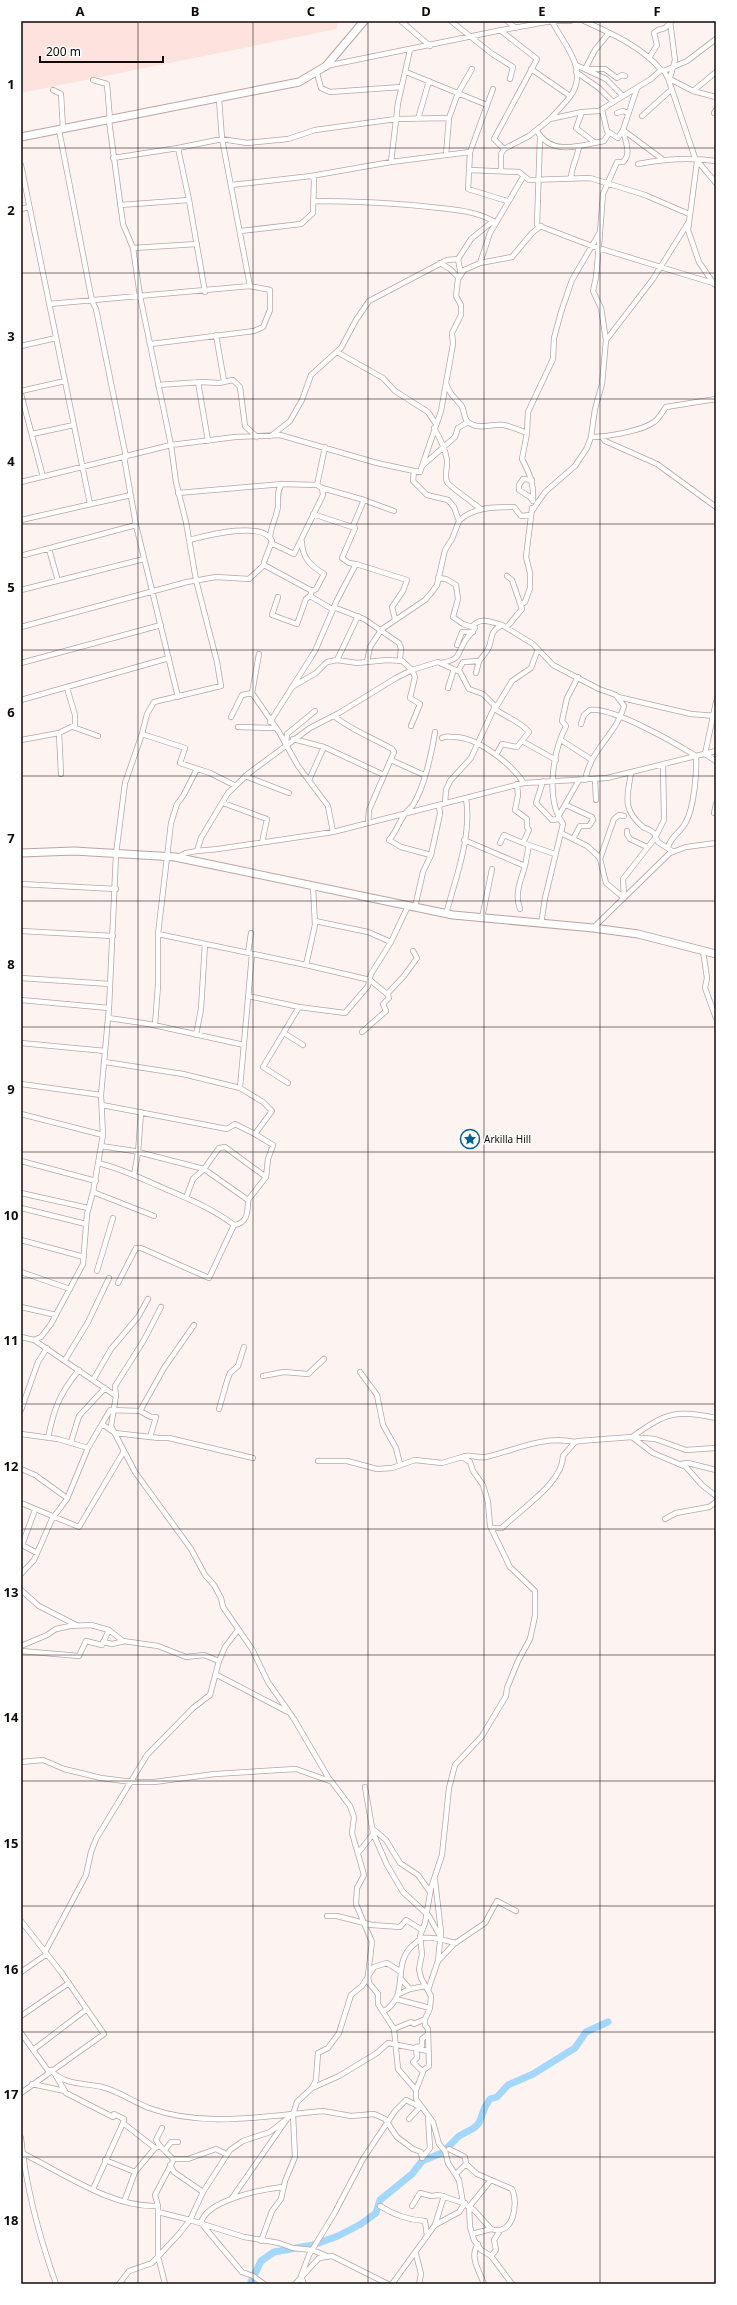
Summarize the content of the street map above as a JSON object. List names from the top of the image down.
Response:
{
  "places": {
    "place": ["Arkilla Hill"]
  },
  "scale_bar": "200 m",
  "grid": {
    "columns": [
      "A",
      "B",
      "C",
      "D",
      "E",
      "F"
    ],
    "rows": [
      "1",
      "2",
      "3",
      "4",
      "5",
      "6",
      "7",
      "8",
      "9",
      "10",
      "11",
      "12",
      "13",
      "14",
      "15",
      "16",
      "17",
      "18"
    ]
  }
}
